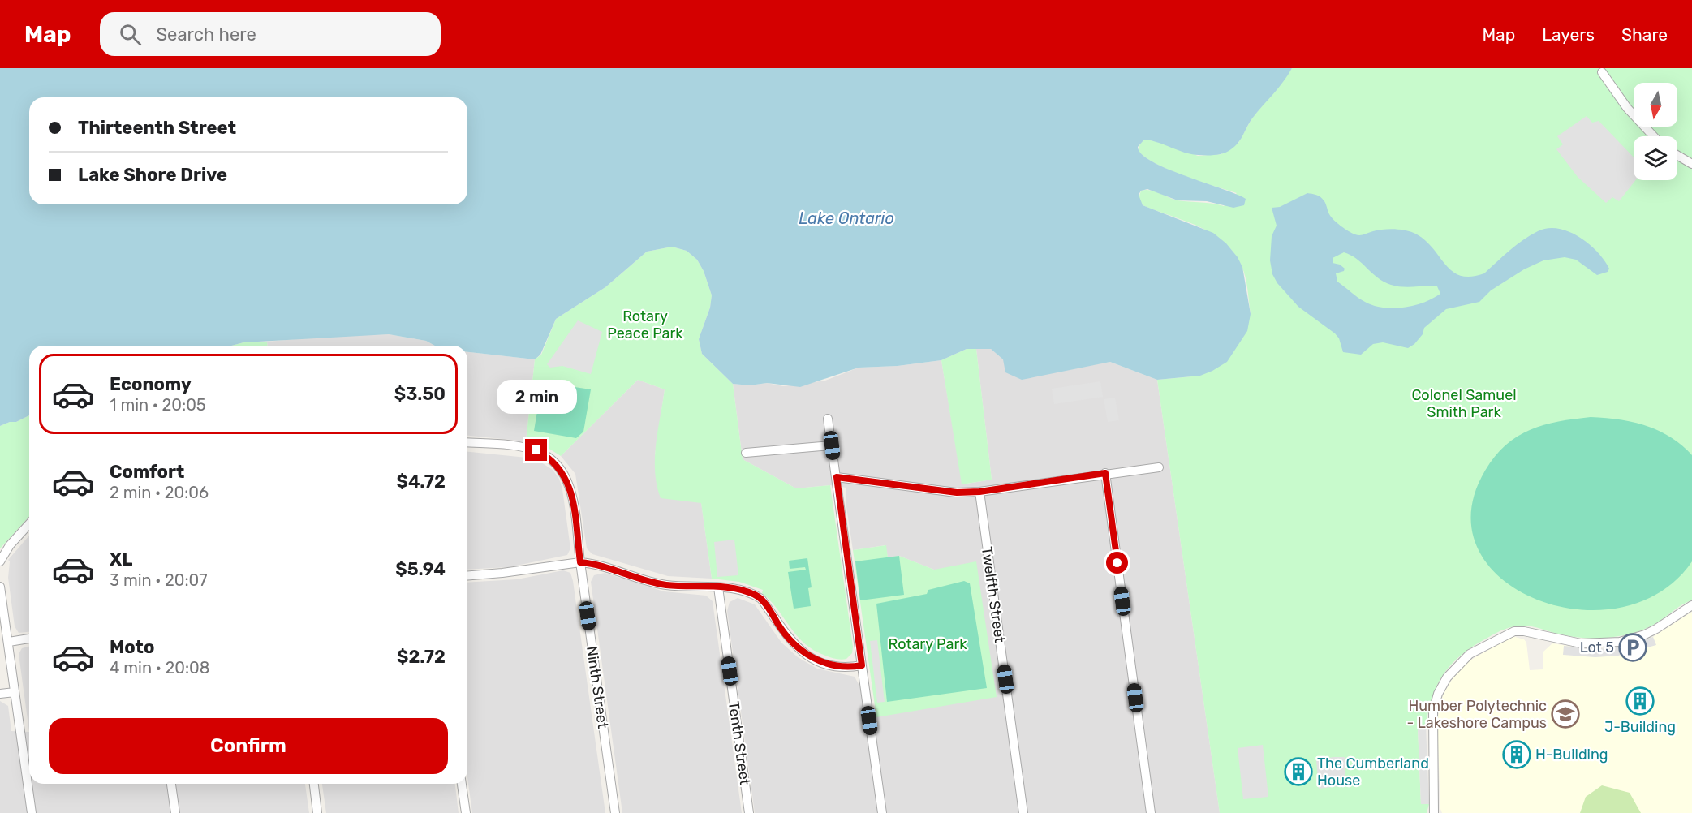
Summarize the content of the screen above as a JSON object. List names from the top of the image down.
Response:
{
  "streets": {
    "street": ["Twelfth Street", "Ninth Street", "Tenth Street"]
  },
  "water": ["Lake Ontario"],
  "parks": ["Rotary Peace Park", "Colonel Samuel Smith Park", "Rotary Park"],
  "places": {
    "parking": ["Lot 5"],
    "building": ["J-Building", "H-Building", "The Cumberland House"],
    "school or university": ["Humber Polytechnic - Lakeshore Campus"]
  },
  "north": "bottom",
  "page": {
    "header": "Map",
    "search": "Search here",
    "nav": ["Map", "Layers", "Share"],
    "banner": ["Thirteenth Street", "Lake Shore Drive"],
    "list": [
      {
        "name": "Economy",
        "note": "1 min · 20:05",
        "value": "$3.50"
      },
      {
        "name": "Comfort",
        "note": "2 min · 20:06",
        "value": "$4.72"
      },
      {
        "name": "XL",
        "note": "3 min · 20:07",
        "value": "$5.94"
      },
      {
        "name": "Moto",
        "note": "4 min · 20:08",
        "value": "$2.72"
      }
    ],
    "bubble": "2 min",
    "buttons": "Confirm"
  }
}
